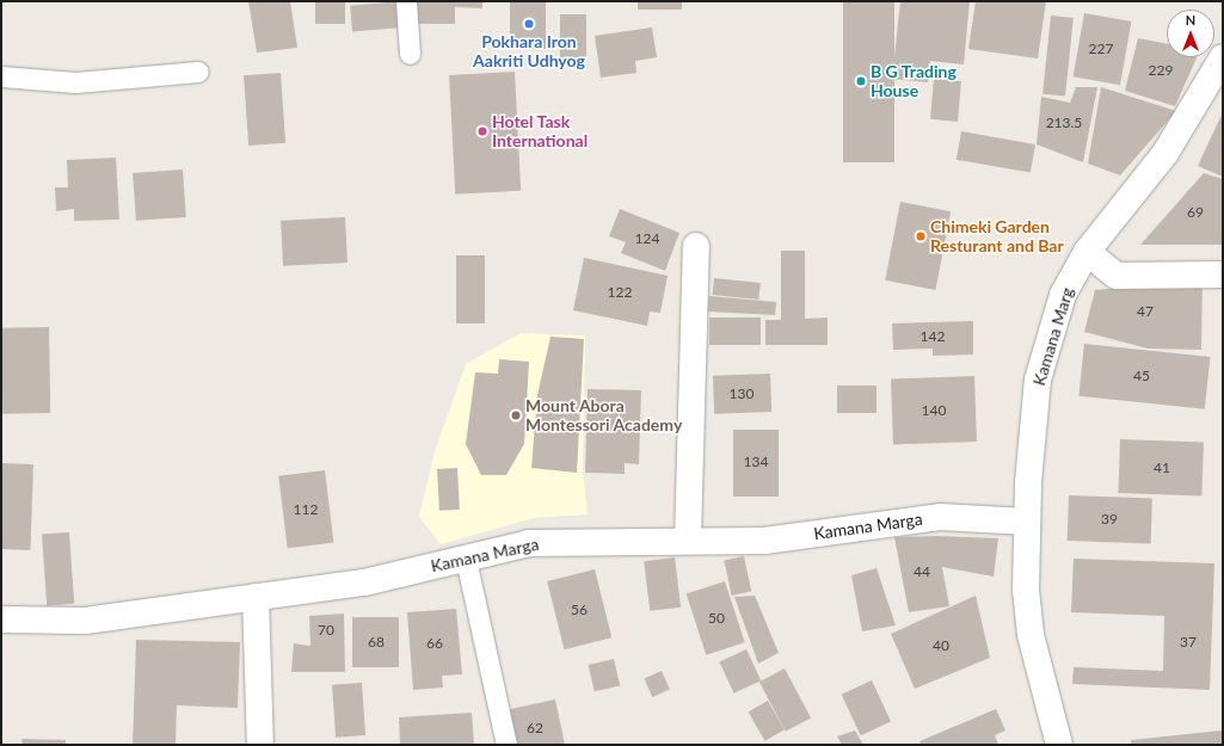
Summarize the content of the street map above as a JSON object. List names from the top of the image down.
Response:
{
  "streets": {
    "street": ["Kamana Marg", "Kamana Marga"]
  },
  "crossings": [
    ["Kamana Marg", "Kamana Marga"]
  ],
  "places": [
    "Pokhara Iron Aakriti Udhyog",
    "B G Trading House",
    "Hotel Task International",
    "Chimeki Garden Resturant and Bar",
    "Mount Abora Montessori Academy"
  ],
  "house_numbers": [
    "227",
    "229",
    "213.5",
    "69",
    "124",
    "122",
    "47",
    "142",
    "45",
    "130",
    "140",
    "134",
    "41",
    "112",
    "39",
    "44",
    "56",
    "50",
    "70",
    "68",
    "37",
    "66",
    "40",
    "62"
  ],
  "north": "top"
}
